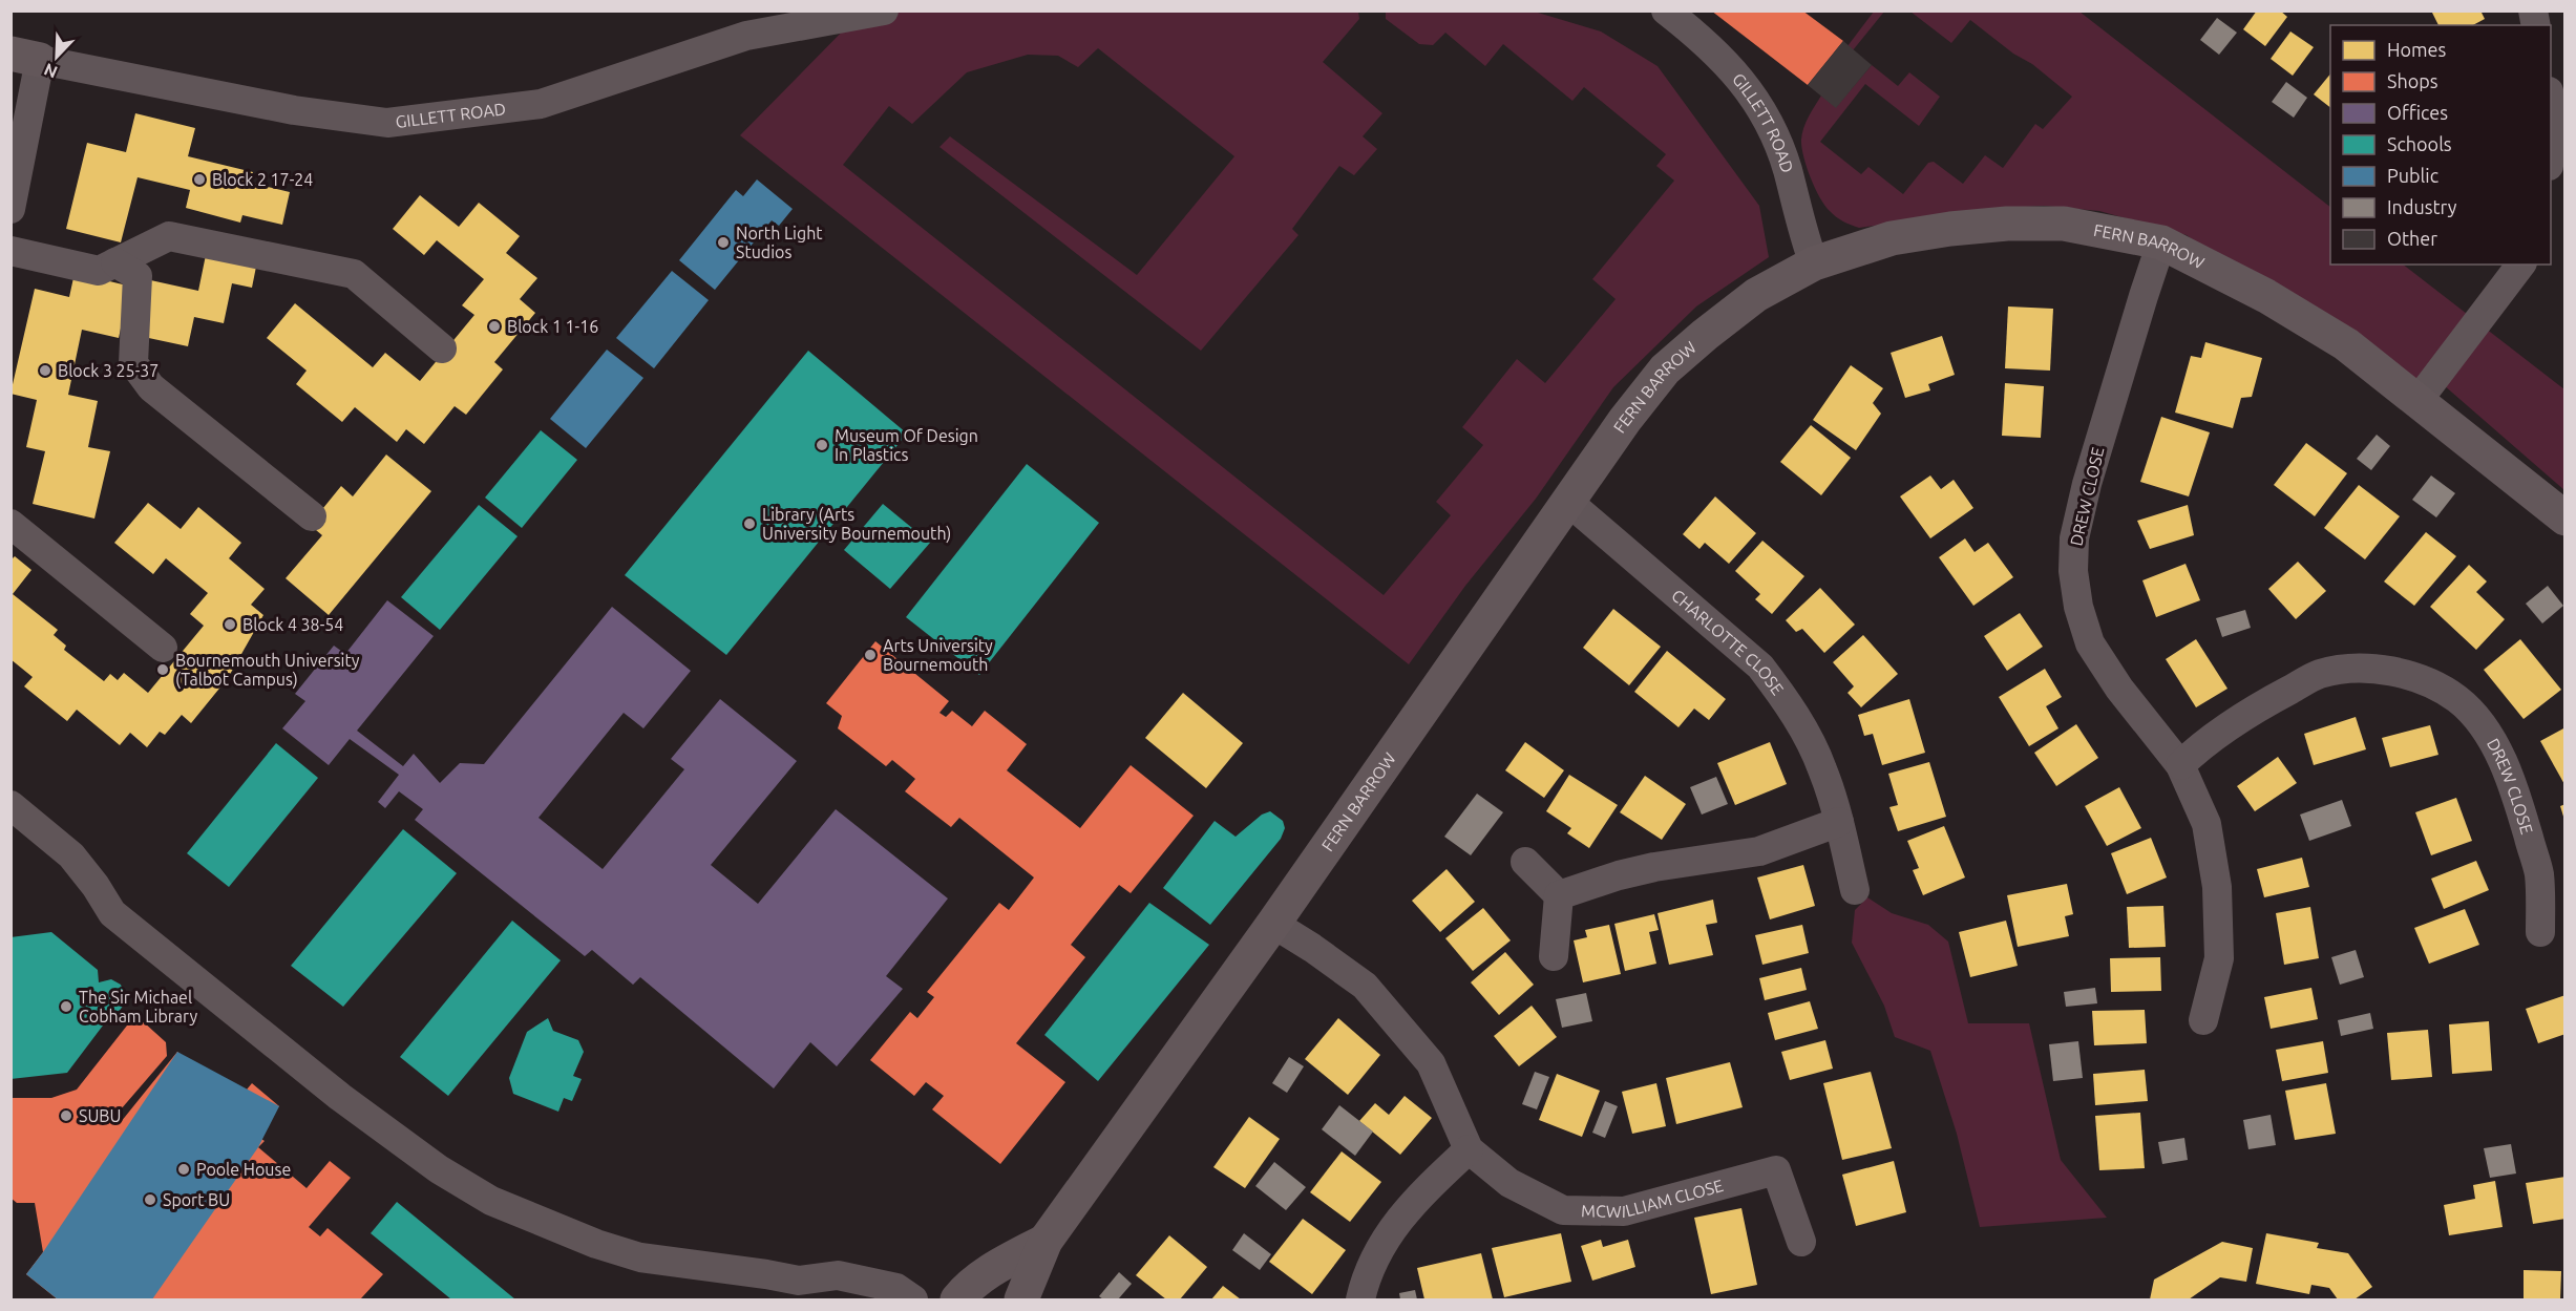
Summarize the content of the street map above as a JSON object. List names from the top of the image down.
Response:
{
  "streets": {
    "street": [
      "GILLETT ROAD",
      "FERN BARROW",
      "DREW CLOSE",
      "CHARLOTTE CLOSE",
      "MCWILLIAM CLOSE"
    ]
  },
  "crossings": [
    ["GILLETT ROAD", "FERN BARROW"],
    ["FERN BARROW", "DREW CLOSE"],
    ["FERN BARROW", "CHARLOTTE CLOSE"],
    ["FERN BARROW", "MCWILLIAM CLOSE"]
  ],
  "places": [
    "Block 2 17-24",
    "North Light Studios",
    "Block 1 1-16",
    "Block 3 25-37",
    "Museum Of Design In Plastics",
    "Library (Arts University Bournemouth)",
    "Block 4 38-54",
    "Arts University Bournemouth",
    "Bournemouth University (Talbot Campus)",
    "The Sir Michael Cobham Library",
    "SUBU",
    "Poole House",
    "Sport BU"
  ],
  "legend": [
    "Homes",
    "Shops",
    "Offices",
    "Schools",
    "Public",
    "Industry",
    "Other"
  ],
  "north": "bottom left"
}
